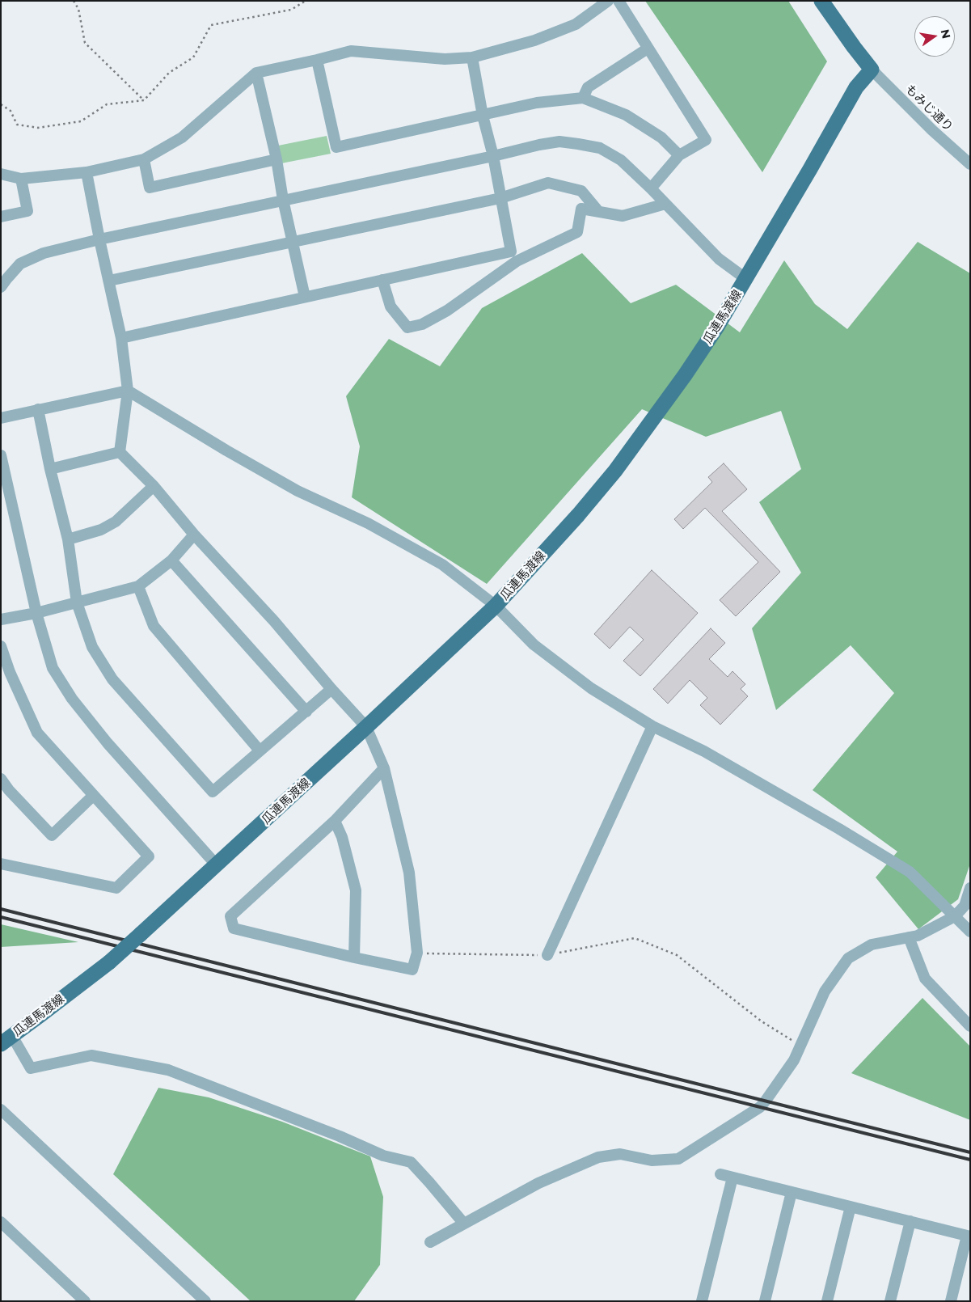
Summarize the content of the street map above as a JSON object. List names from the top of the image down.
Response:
{
  "streets": {
    "main road": ["瓜連馬渡線"],
    "street": ["もみじ通り"]
  },
  "crossings": [
    ["もみじ通り", "瓜連馬渡線"]
  ],
  "north": "right"
}
